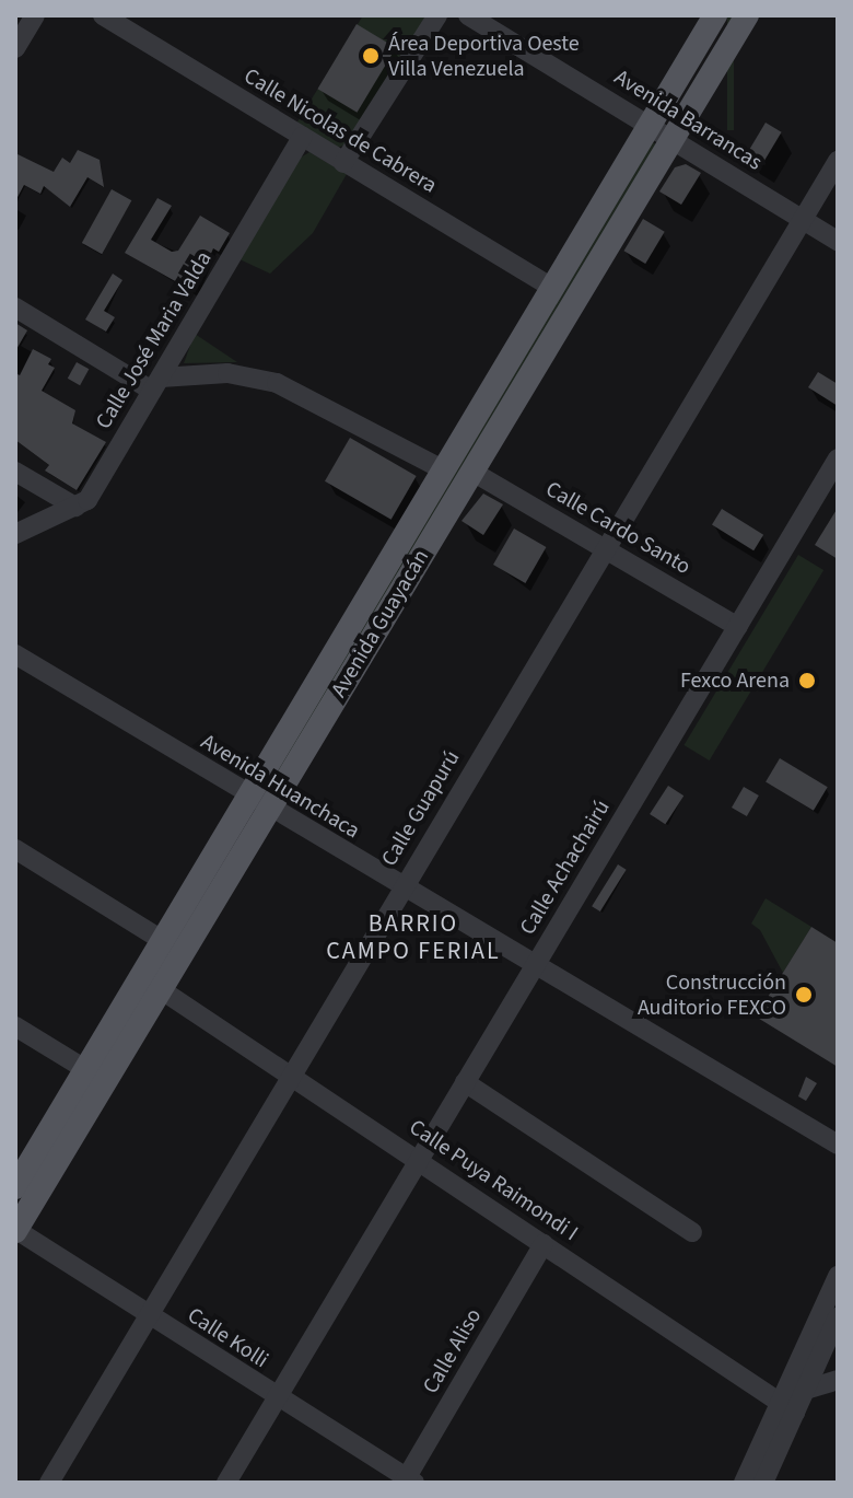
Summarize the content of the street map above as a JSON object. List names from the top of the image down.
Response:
{
  "streets": {
    "main road": ["Avenida Guayacán"],
    "street": [
      "Avenida Barrancas",
      "Calle Nicolas de Cabrera",
      "Calle José Maria Valda",
      "Calle Cardo Santo",
      "Avenida Huanchaca",
      "Calle Guapurú",
      "Calle Achachairú",
      "Calle Puya Raimondi I",
      "Calle Kolli",
      "Calle Aliso"
    ]
  },
  "crossings": [
    ["Avenida Barrancas", "Avenida Guayacán"],
    ["Avenida Barrancas", "Calle Guapurú"],
    ["Calle Nicolas de Cabrera", "Calle José Maria Valda"],
    ["Calle Nicolas de Cabrera", "Avenida Guayacán"],
    ["Calle Cardo Santo", "Avenida Guayacán"],
    ["Calle Cardo Santo", "Calle Guapurú"],
    ["Calle Cardo Santo", "Calle Achachairú"],
    ["Avenida Guayacán", "Avenida Huanchaca"],
    ["Avenida Guayacán", "Calle Puya Raimondi I"],
    ["Avenida Guayacán", "Calle Kolli"],
    ["Avenida Huanchaca", "Calle Guapurú"],
    ["Avenida Huanchaca", "Calle Achachairú"],
    ["Calle Guapurú", "Calle Puya Raimondi I"],
    ["Calle Guapurú", "Calle Kolli"],
    ["Calle Achachairú", "Calle Puya Raimondi I"],
    ["Calle Achachairú", "Calle Kolli"],
    ["Calle Puya Raimondi I", "Calle Aliso"],
    ["Calle Kolli", "Calle Aliso"]
  ],
  "districts": ["BARRIO CAMPO FERIAL"],
  "places": ["Área Deportiva Oeste Villa Venezuela", "Fexco Arena", "Construcción Auditorio FEXCO"]
}
